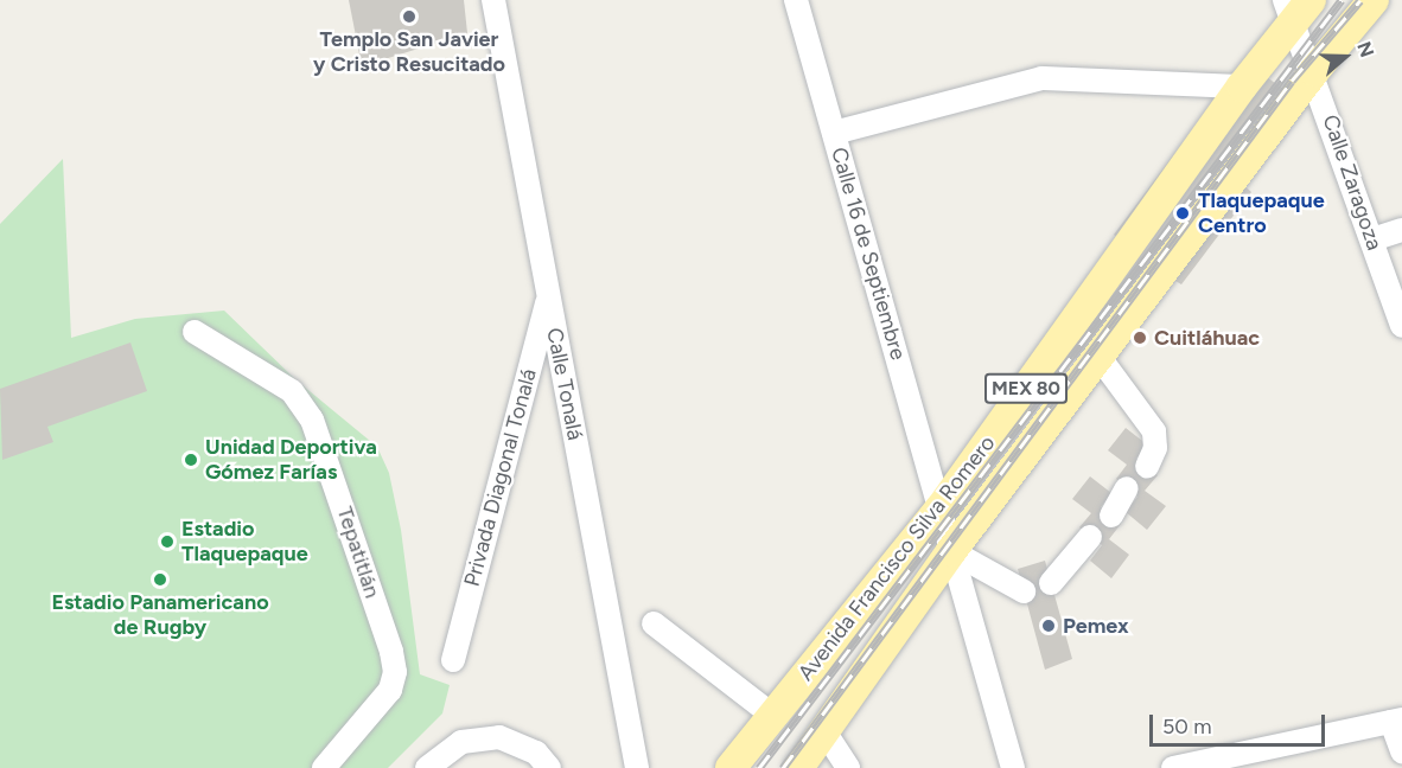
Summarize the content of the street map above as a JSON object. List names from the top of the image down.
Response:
{
  "streets": {
    "main road": ["MEX 80", "Avenida Francisco Silva Romero"],
    "street": [
      "Calle Zaragoza",
      "Calle 16 de Septiembre",
      "Calle Tonalá",
      "Privada Diagonal Tonalá",
      "Tepatitlán"
    ]
  },
  "crossings": [
    ["Calle Zaragoza", "Avenida Francisco Silva Romero"],
    ["Calle 16 de Septiembre", "Avenida Francisco Silva Romero"],
    ["Calle Tonalá", "Privada Diagonal Tonalá"]
  ],
  "places": [
    "Templo San Javier y Cristo Resucitado",
    "Tlaquepaque Centro",
    "Cuitláhuac",
    "Unidad Deportiva Gómez Farías",
    "Estadio Tlaquepaque",
    "Estadio Panamericano de Rugby",
    "Pemex"
  ],
  "scale_bar": "50 m",
  "north": "right"
}
